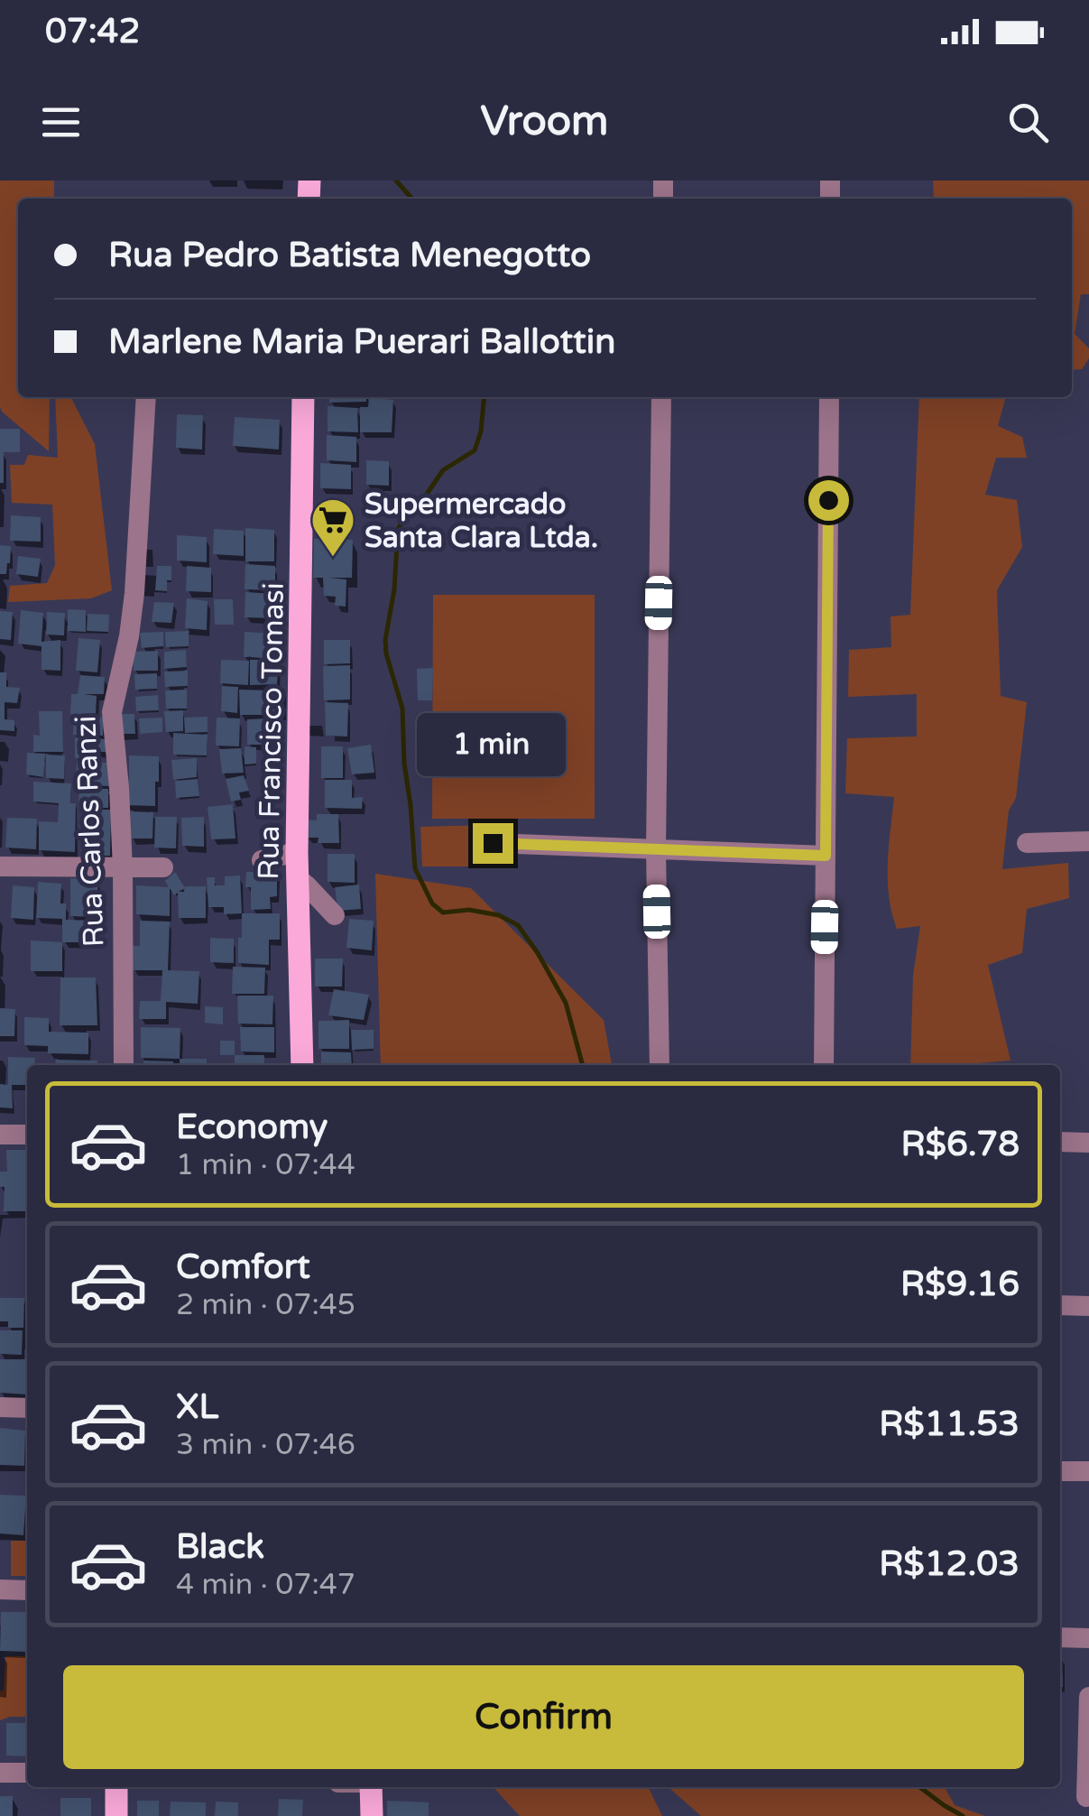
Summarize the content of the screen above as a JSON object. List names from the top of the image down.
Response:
{
  "streets": {
    "main road": ["Rua Francisco Tomasi"],
    "street": ["Rua Carlos Ranzi"]
  },
  "places": {
    "supermarket": ["Supermercado Santa Clara Ltda."]
  },
  "page": {
    "status": "07:42",
    "header": "Vroom",
    "banner": ["Rua Pedro Batista Menegotto", "Marlene Maria Puerari Ballottin"],
    "bubble": "1 min",
    "list": [
      {
        "name": "Economy",
        "note": "1 min · 07:44",
        "value": "R$6.78"
      },
      {
        "name": "Comfort",
        "note": "2 min · 07:45",
        "value": "R$9.16"
      },
      {
        "name": "XL",
        "note": "3 min · 07:46",
        "value": "R$11.53"
      },
      {
        "name": "Black",
        "note": "4 min · 07:47",
        "value": "R$12.03"
      }
    ],
    "buttons": "Confirm"
  }
}
